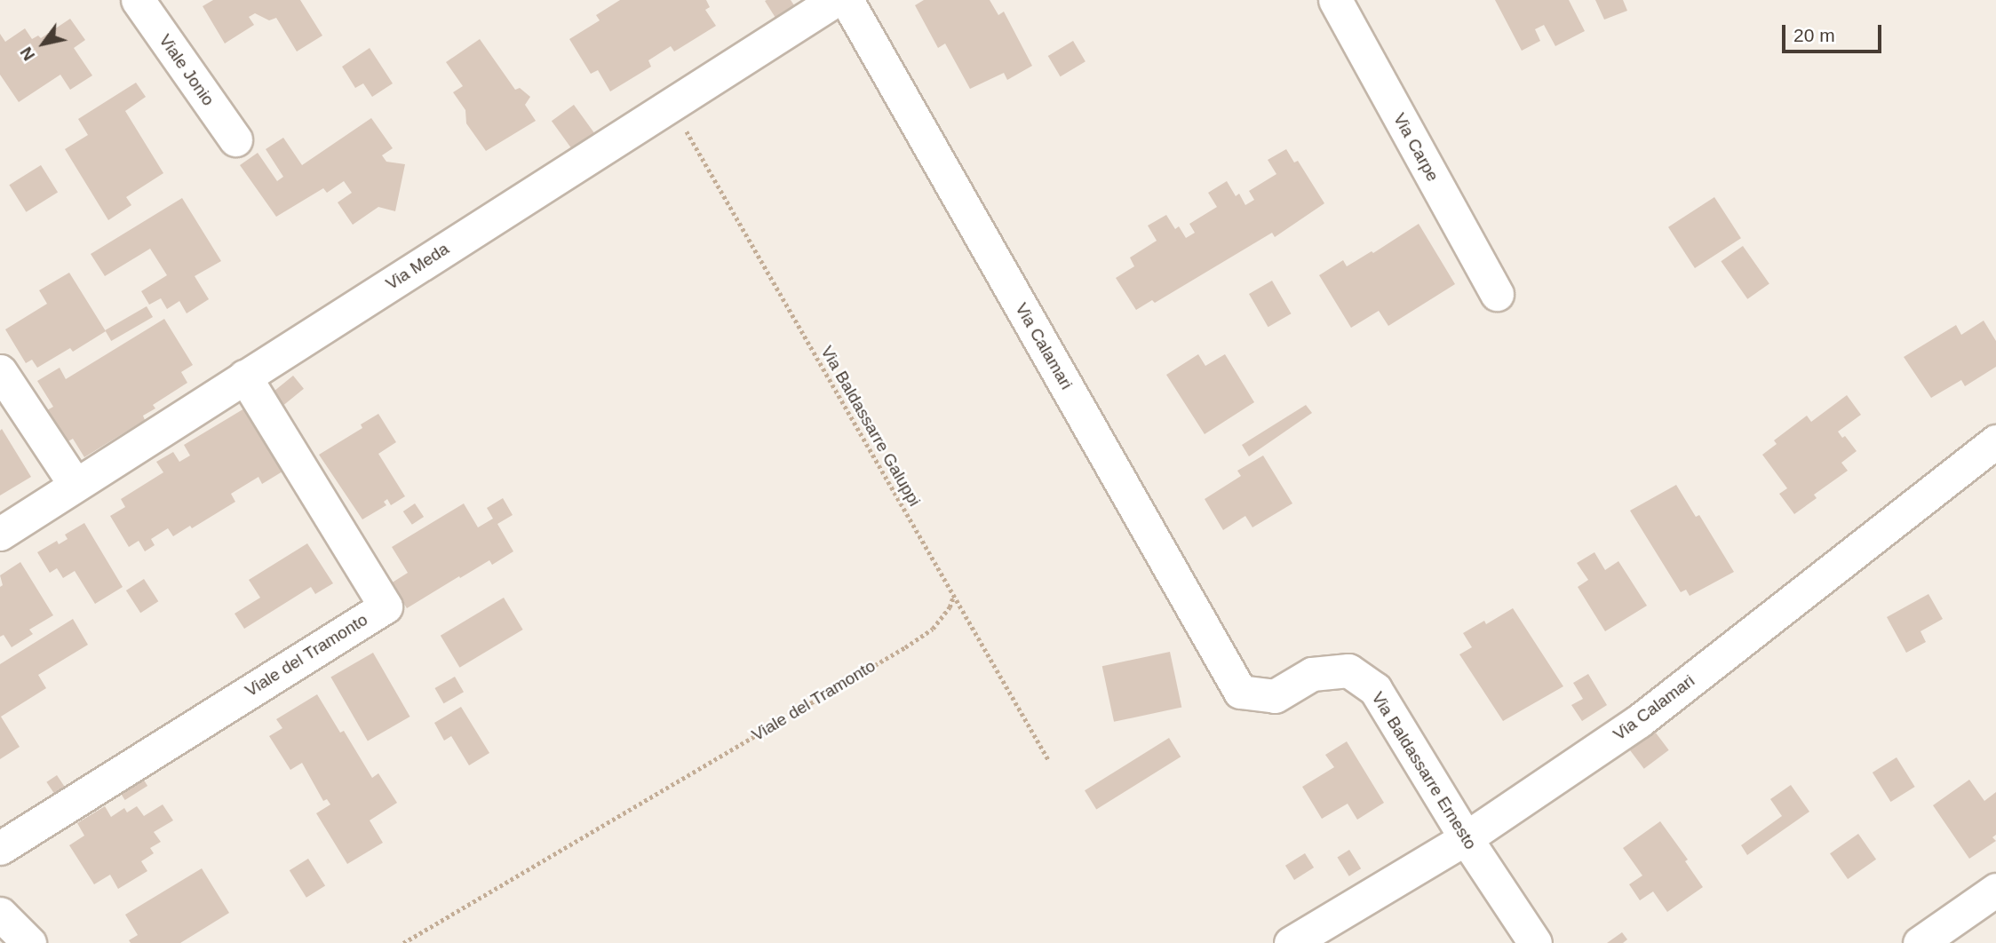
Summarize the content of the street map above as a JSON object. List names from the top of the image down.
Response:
{
  "streets": {
    "street": [
      "Viale Jonio",
      "Via Carpe",
      "Via Meda",
      "Via Calamari",
      "Viale del Tramonto",
      "Via Baldassarre Ernesto"
    ],
    "path": ["Via Baldassarre Galuppi"]
  },
  "crossings": [
    ["Via Meda", "Via Baldassarre Galuppi"],
    ["Via Meda", "Viale del Tramonto"],
    ["Via Calamari", "Via Baldassarre Ernesto"],
    ["Via Baldassarre Galuppi", "Viale del Tramonto"]
  ],
  "scale_bar": "20 m",
  "north": "bottom left"
}
